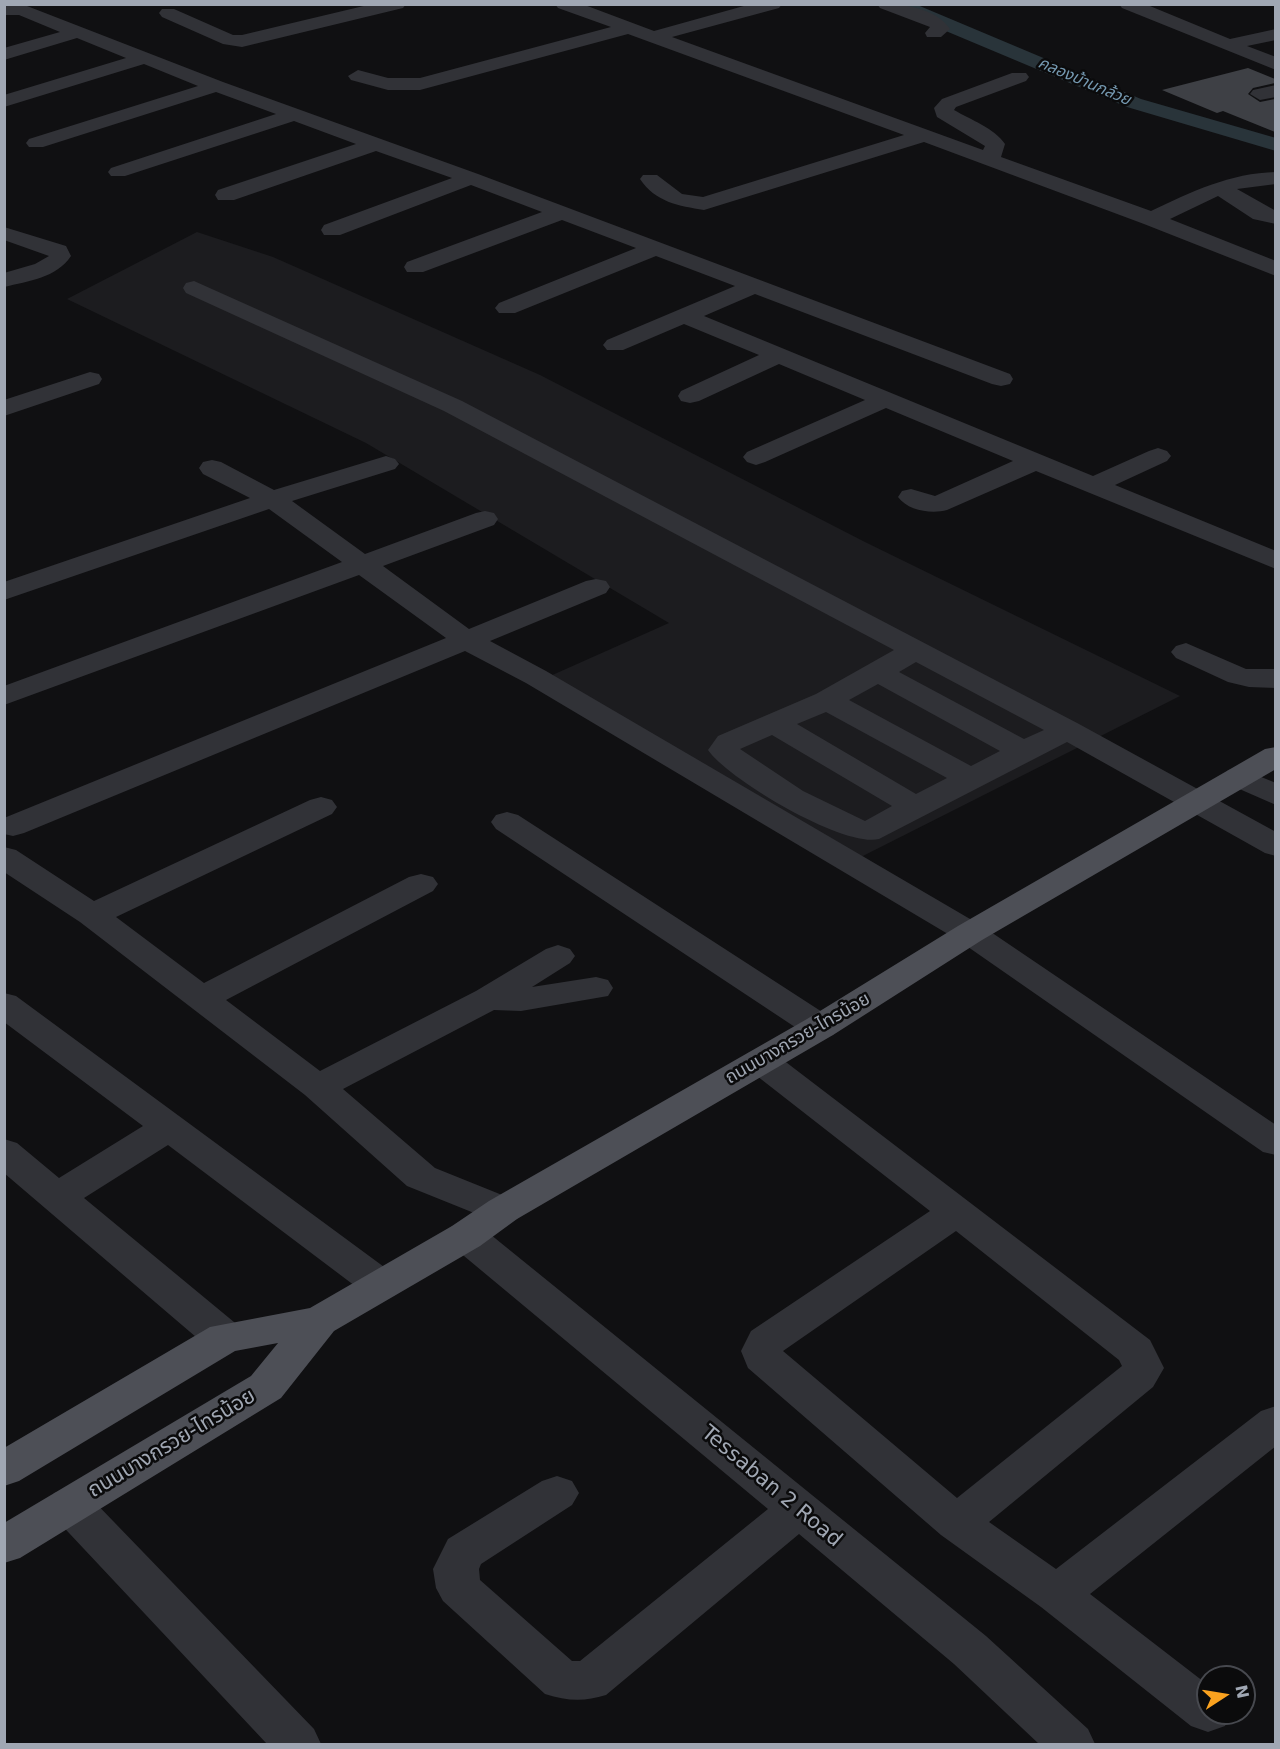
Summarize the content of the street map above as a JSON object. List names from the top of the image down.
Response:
{
  "streets": {
    "main road": ["ถนนบางกรวย-ไทรน้อย"],
    "street": ["Tessaban 2 Road"]
  },
  "crossings": [
    ["ถนนบางกรวย-ไทรน้อย", "Tessaban 2 Road"]
  ],
  "water": ["คลองบ้านกล้วย"],
  "north": "right"
}
